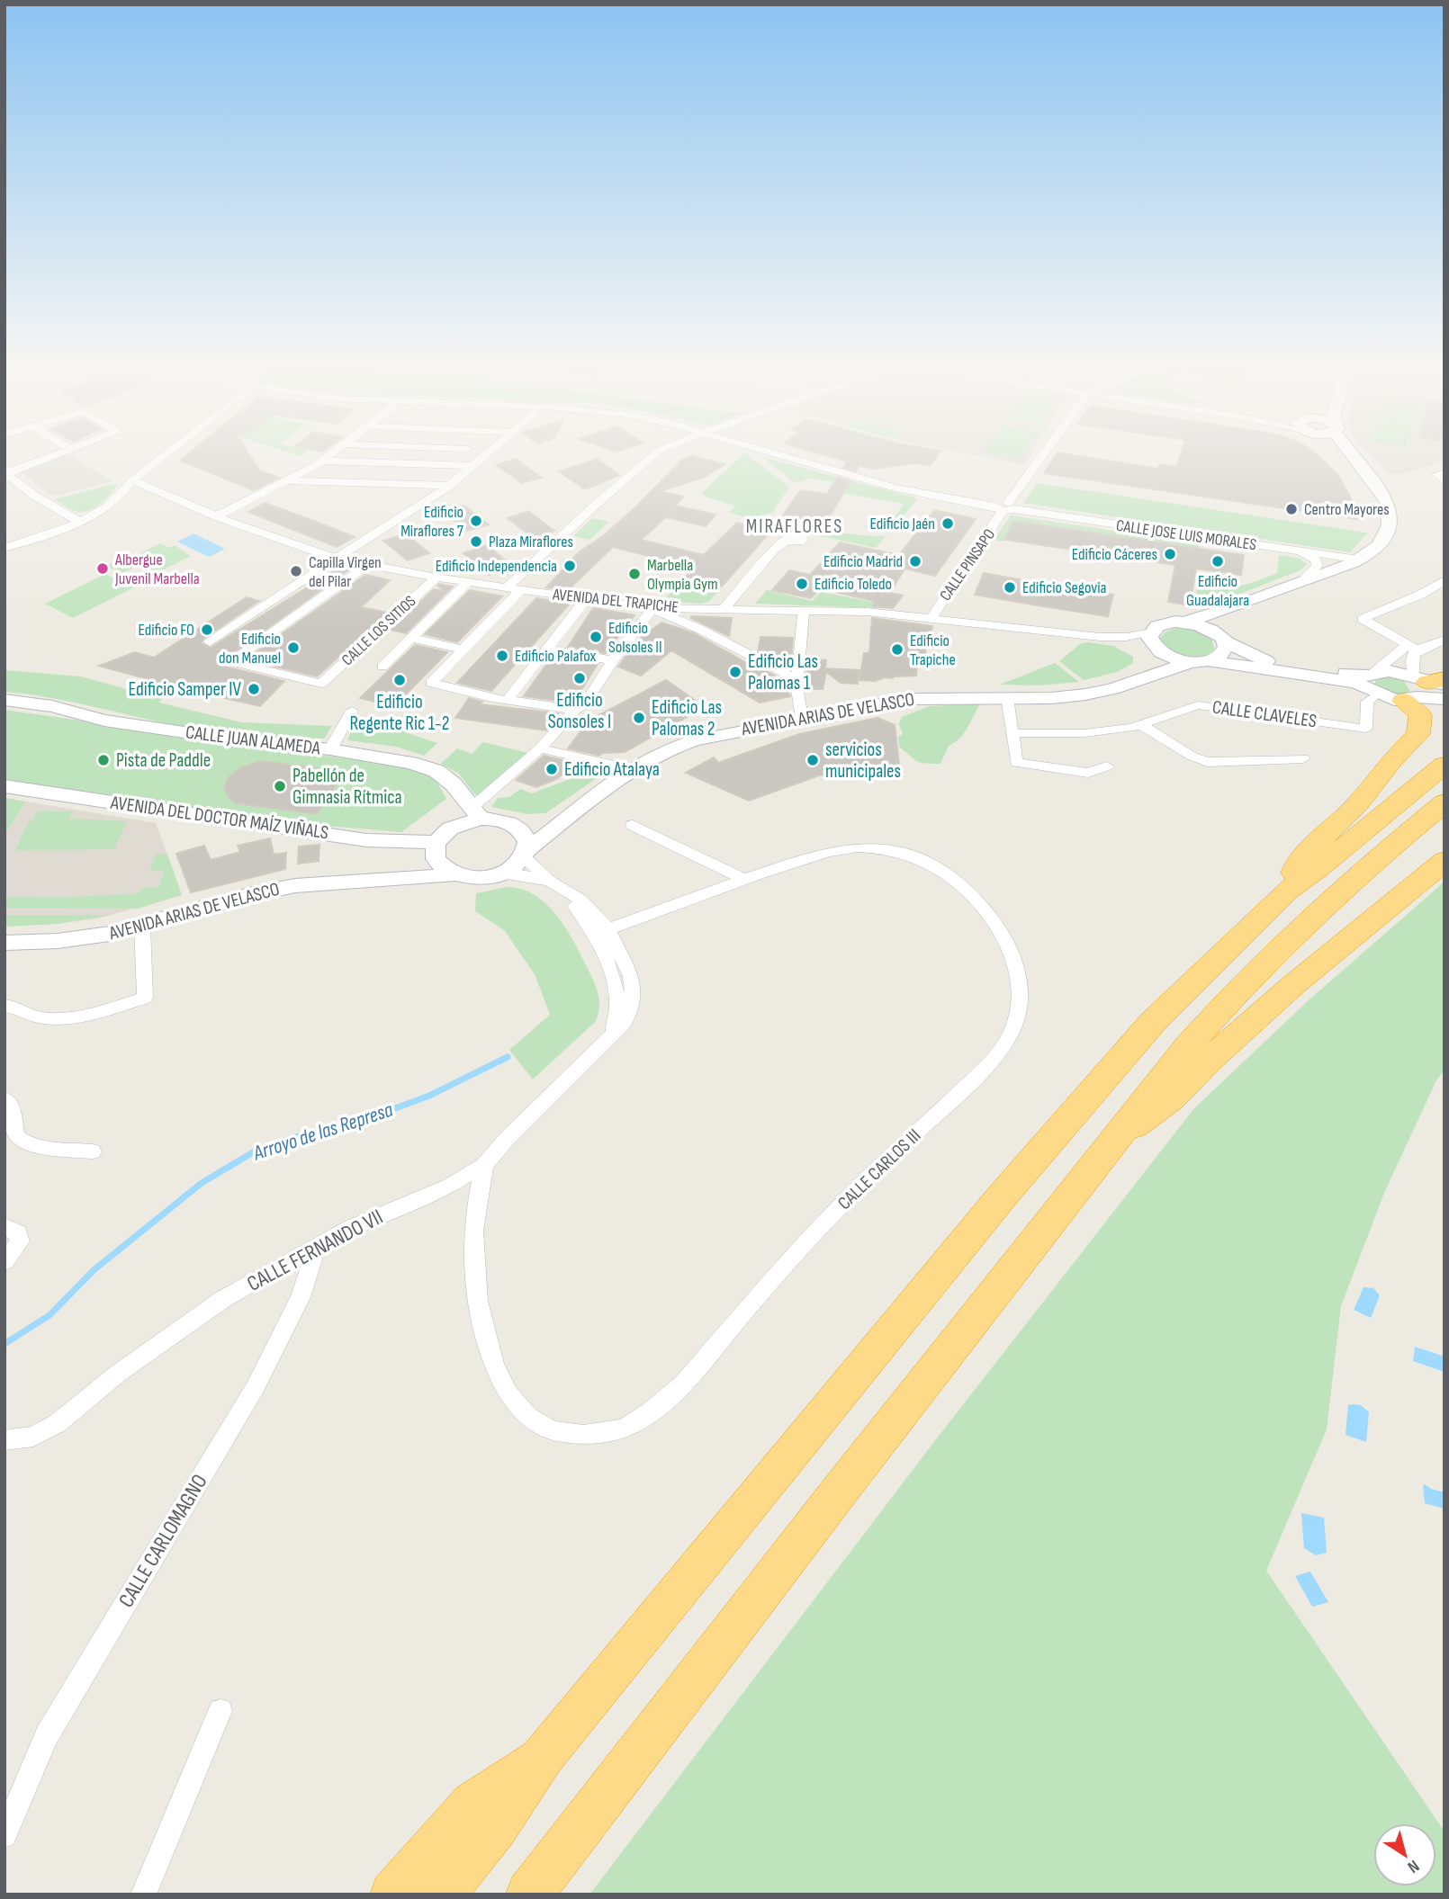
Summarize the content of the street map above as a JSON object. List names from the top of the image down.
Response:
{
  "streets": {
    "main road": ["AVENIDA ARIAS DE VELASCO", "CALLE JUAN ALAMEDA", "AVENIDA DEL DOCTOR MAÍZ VIÑALS"],
    "street": [
      "CALLE JOSE LUIS MORALES",
      "CALLE PINSAPO",
      "AVENIDA DEL TRAPICHE",
      "CALLE LOS SITIOS",
      "CALLE CLAVELES",
      "CALLE CARLOS III",
      "CALLE FERNANDO VII",
      "CALLE CARLOMAGNO"
    ]
  },
  "crossings": [
    ["CALLE JOSE LUIS MORALES", "CALLE PINSAPO"],
    ["CALLE PINSAPO", "AVENIDA DEL TRAPICHE"],
    ["AVENIDA DEL TRAPICHE", "CALLE LOS SITIOS"],
    ["AVENIDA ARIAS DE VELASCO", "CALLE JUAN ALAMEDA"],
    ["AVENIDA ARIAS DE VELASCO", "AVENIDA DEL DOCTOR MAÍZ VIÑALS"],
    ["AVENIDA ARIAS DE VELASCO", "CALLE FERNANDO VII"],
    ["CALLE JUAN ALAMEDA", "AVENIDA DEL DOCTOR MAÍZ VIÑALS"],
    ["CALLE JUAN ALAMEDA", "CALLE FERNANDO VII"],
    ["AVENIDA DEL DOCTOR MAÍZ VIÑALS", "CALLE FERNANDO VII"],
    ["CALLE CARLOS III", "CALLE FERNANDO VII"],
    ["CALLE FERNANDO VII", "CALLE CARLOMAGNO"]
  ],
  "districts": ["MIRAFLORES"],
  "water": ["Arroyo de las Represa"],
  "places": [
    "Centro Mayores",
    "Edificio Miraflores 7",
    "Edificio Jaén",
    "Plaza Miraflores",
    "Edificio Cáceres",
    "Edificio Madrid",
    "Edificio Guadalajara",
    "Edificio Independencia",
    "Albergue Juvenil Marbella",
    "Capilla Virgen del Pilar",
    "Marbella Olympia Gym",
    "Edificio Toledo",
    "Edificio Segovia",
    "Edificio FO",
    "Edificio Solsoles II",
    "Edificio don Manuel",
    "Edificio Trapiche",
    "Edificio Palafox",
    "Edificio Las Palomas 1",
    "Edificio Sonsoles I",
    "Edificio Regente Ric 1-2",
    "Edificio Samper IV",
    "Edificio Las Palomas 2",
    "Pista de Paddle",
    "servicios municipales",
    "Edificio Atalaya",
    "Pabellón de Gimnasia Rítmica"
  ],
  "north": "bottom right"
}
